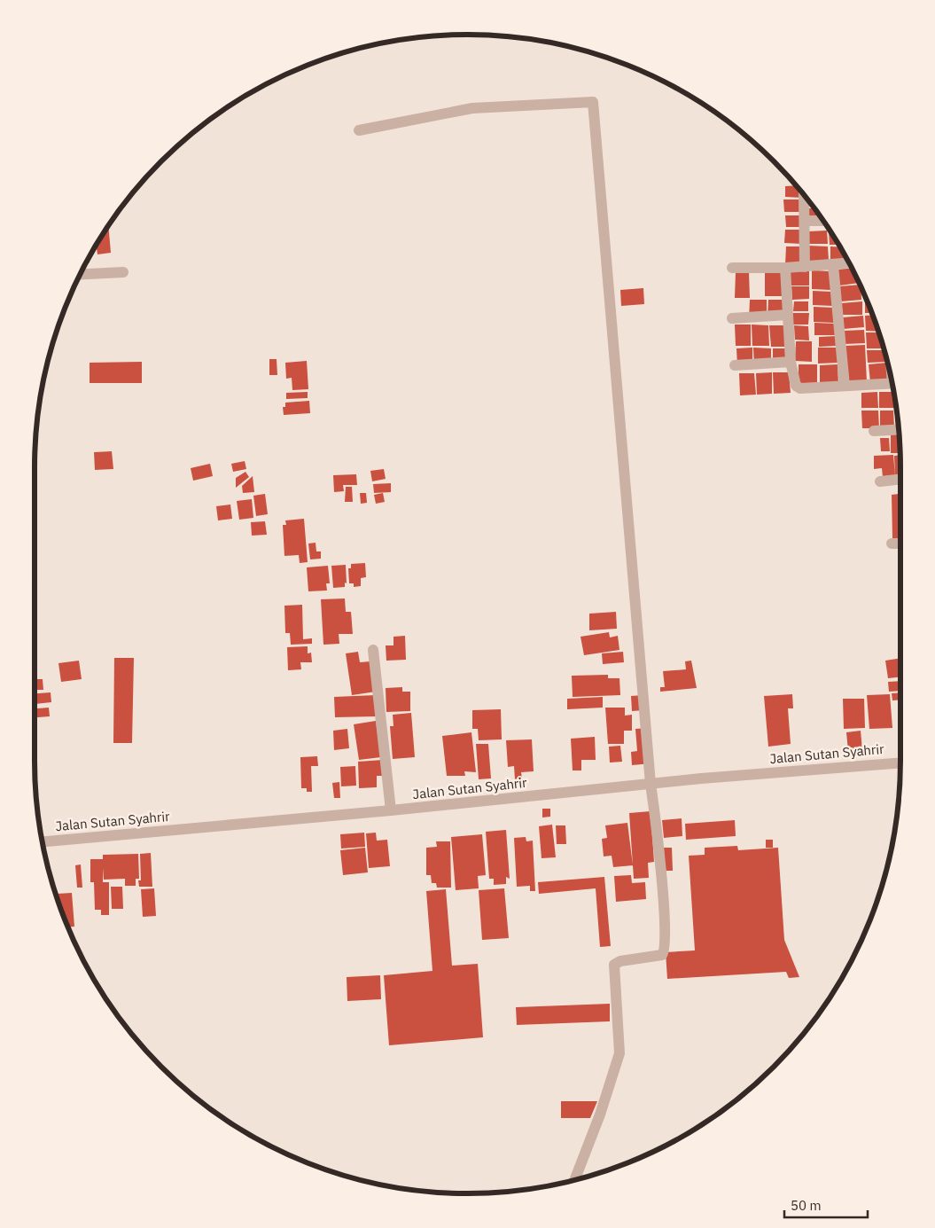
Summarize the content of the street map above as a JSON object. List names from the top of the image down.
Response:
{
  "streets": {
    "street": ["Jalan Sutan Syahrir"]
  },
  "scale_bar": "50 m"
}
